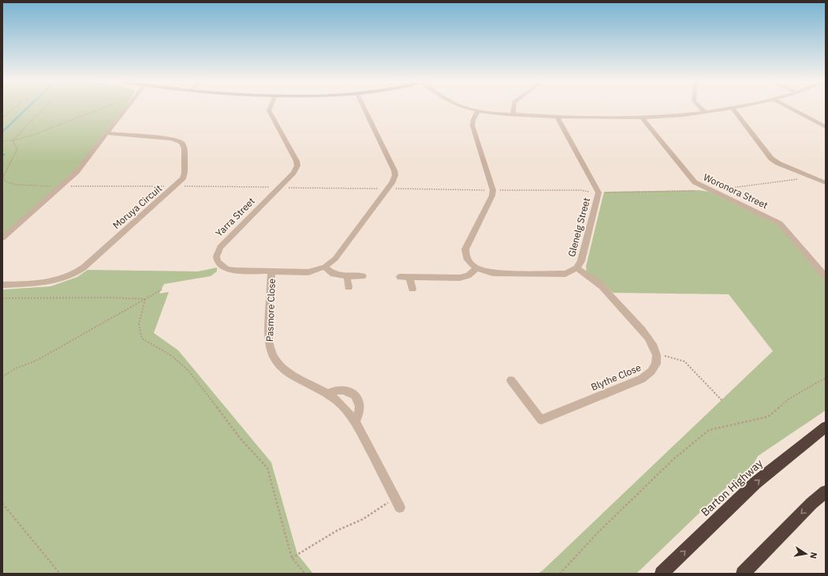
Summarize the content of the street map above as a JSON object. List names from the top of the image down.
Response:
{
  "streets": {
    "highway": ["Barton Highway"],
    "street": [
      "Woronora Street",
      "Moruya Circuit",
      "Yarra Street",
      "Glenelg Street",
      "Pasmore Close",
      "Blythe Close"
    ]
  },
  "crossings": [
    ["Yarra Street", "Pasmore Close"]
  ],
  "north": "right"
}
